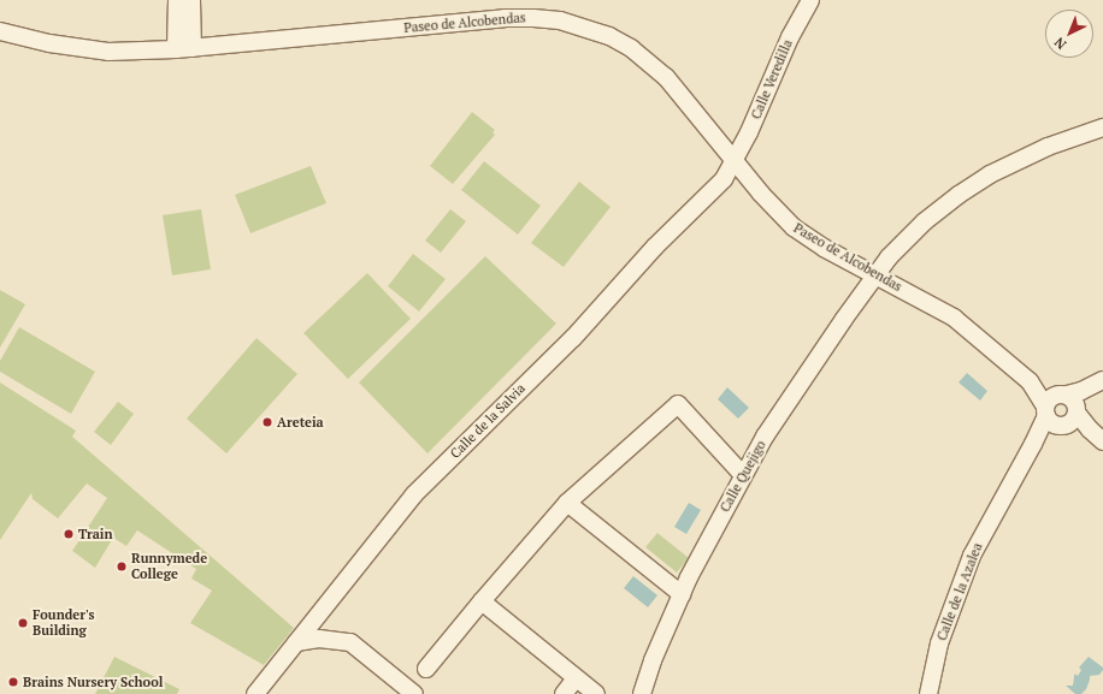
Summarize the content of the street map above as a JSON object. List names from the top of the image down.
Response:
{
  "streets": {
    "street": [
      "Paseo de Alcobendas",
      "Calle Veredilla",
      "Calle de la Salvia",
      "Calle Quejigo",
      "Calle de la Azalea"
    ]
  },
  "crossings": [
    ["Paseo de Alcobendas", "Calle Veredilla"],
    ["Paseo de Alcobendas", "Calle de la Salvia"],
    ["Paseo de Alcobendas", "Calle Quejigo"],
    ["Paseo de Alcobendas", "Calle de la Azalea"],
    ["Calle Veredilla", "Calle de la Salvia"]
  ],
  "places": [
    "Areteia",
    "Train",
    "Runnymede College",
    "Founder's Building",
    "Brains Nursery School"
  ],
  "north": "bottom left"
}
